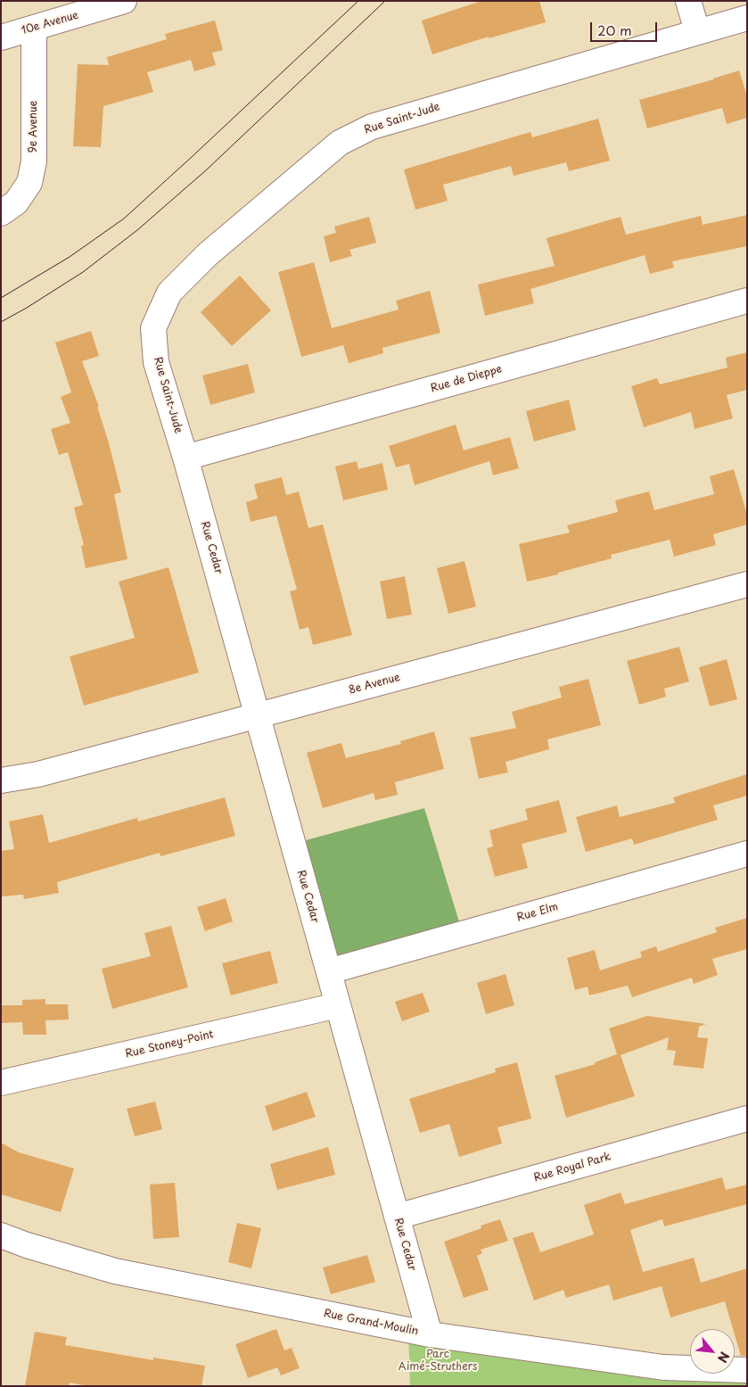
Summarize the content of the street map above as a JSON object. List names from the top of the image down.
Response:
{
  "streets": {
    "street": [
      "10e Avenue",
      "Rue Saint-Jude",
      "9e Avenue",
      "Rue de Dieppe",
      "Rue Cedar",
      "8e Avenue",
      "Rue Elm",
      "Rue Stoney-Point",
      "Rue Royal Park",
      "Rue Grand-Moulin"
    ]
  },
  "crossings": [
    ["10e Avenue", "9e Avenue"],
    ["Rue Saint-Jude", "Rue de Dieppe"],
    ["Rue Saint-Jude", "Rue Cedar"],
    ["Rue de Dieppe", "Rue Cedar"],
    ["Rue Cedar", "8e Avenue"],
    ["Rue Cedar", "Rue Elm"],
    ["Rue Cedar", "Rue Stoney-Point"],
    ["Rue Cedar", "Rue Royal Park"],
    ["Rue Cedar", "Rue Grand-Moulin"]
  ],
  "parks": ["Parc Aimé-Struthers"],
  "scale_bar": "20 m",
  "north": "bottom right"
}
